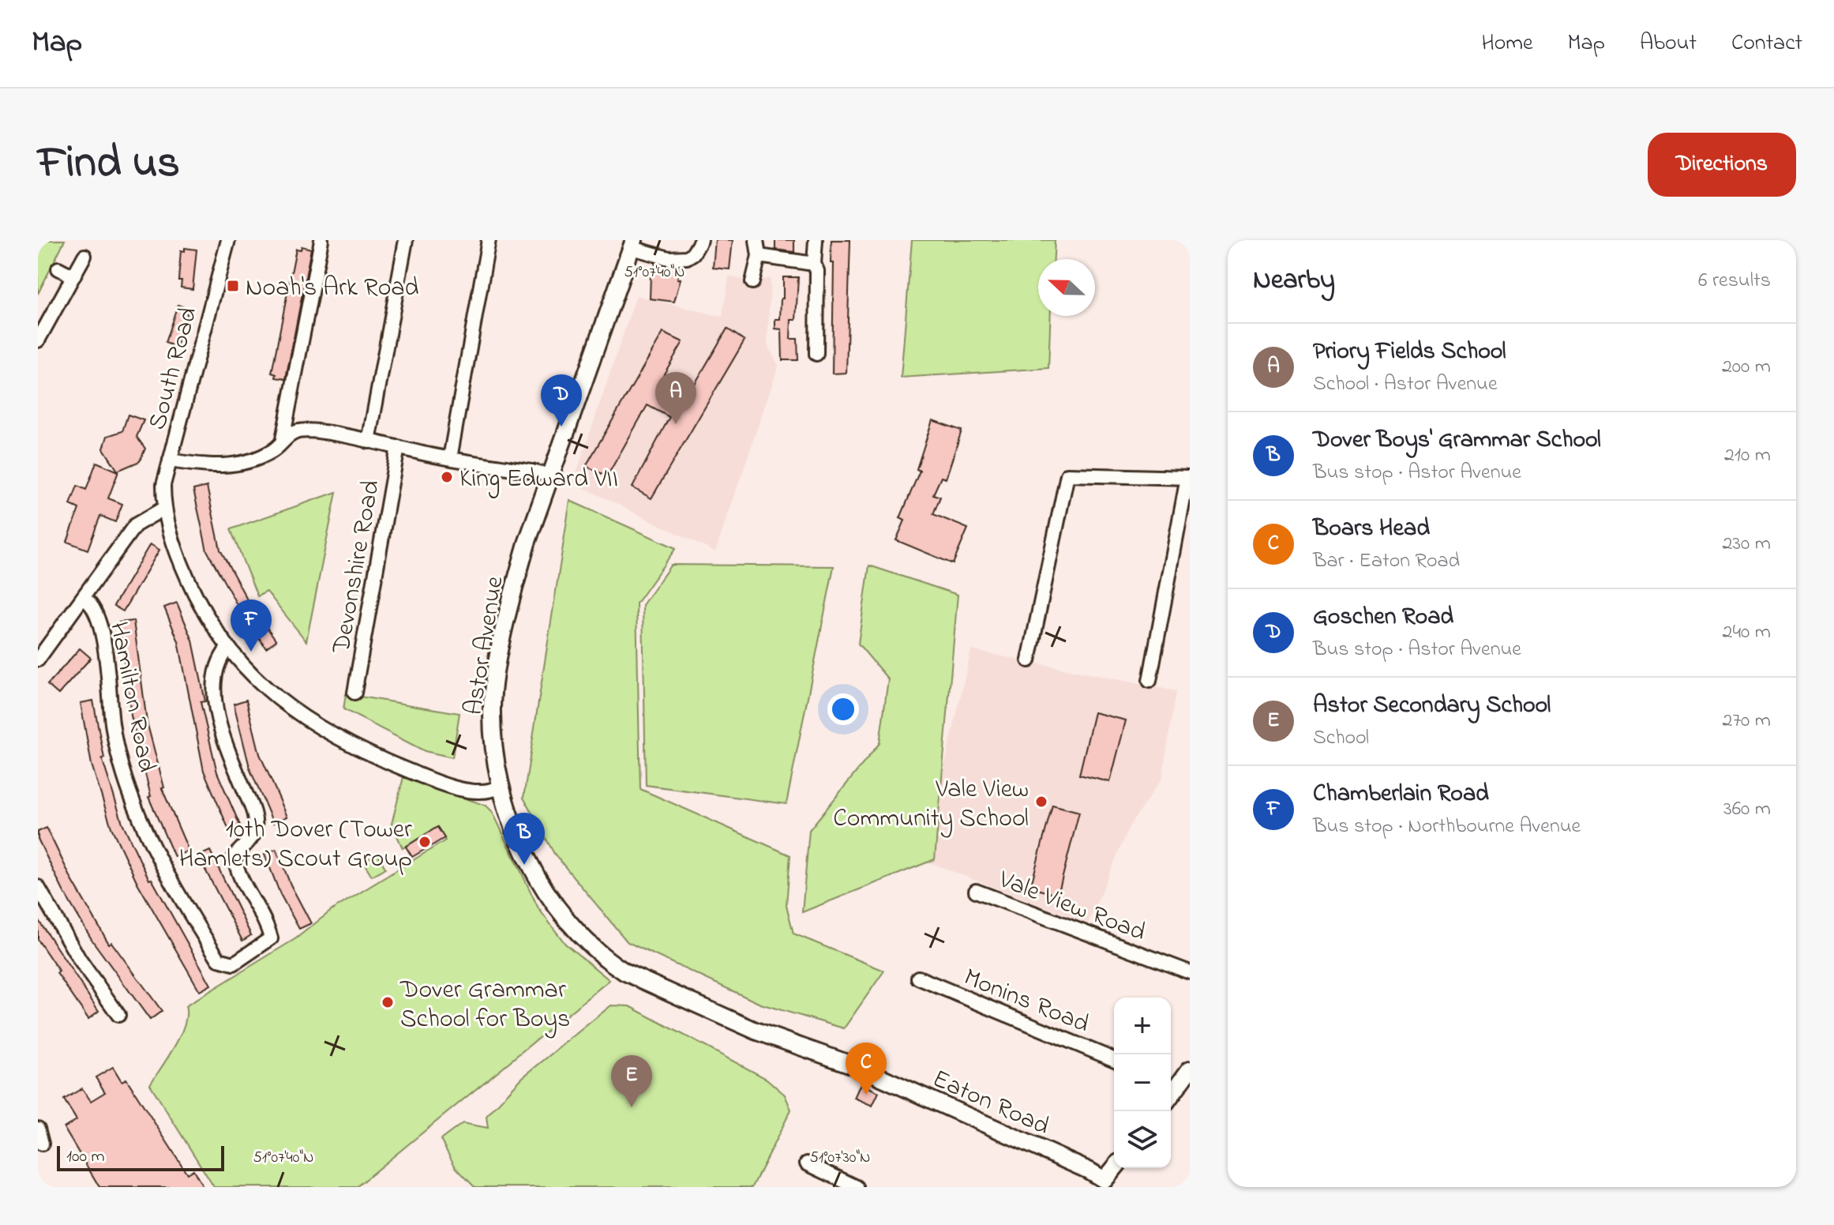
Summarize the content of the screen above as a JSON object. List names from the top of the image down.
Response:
{
  "streets": {
    "street": [
      "South Road",
      "Devonshire Road",
      "Astor Avenue",
      "Hamilton Road",
      "Vale View Road",
      "Monins Road",
      "Eaton Road"
    ]
  },
  "crossings": [
    ["South Road", "Astor Avenue"],
    ["South Road", "Hamilton Road"],
    ["Astor Avenue", "Eaton Road"]
  ],
  "places": {
    "transit": ["Noah's Ark Road"],
    "other": [
      "King Edward VII",
      "Vale View Community School",
      "10th Dover (Tower Hamlets) Scout Group",
      "Dover Grammar School for Boys"
    ]
  },
  "scale_bar": "100 m",
  "north": "left",
  "page": {
    "header": "Map",
    "nav": [
      "Home",
      "Map",
      "About",
      "Contact"
    ],
    "title": "Find us",
    "buttons": "Directions",
    "heading": ["Nearby", "6 results"],
    "list": [
      {
        "mark": "A",
        "name": "Priory Fields School",
        "note": "School · Astor Avenue",
        "value": "200 m"
      },
      {
        "mark": "B",
        "name": "Dover Boys' Grammar School",
        "note": "Bus stop · Astor Avenue",
        "value": "210 m"
      },
      {
        "mark": "C",
        "name": "Boars Head",
        "note": "Bar · Eaton Road",
        "value": "230 m"
      },
      {
        "mark": "D",
        "name": "Goschen Road",
        "note": "Bus stop · Astor Avenue",
        "value": "240 m"
      },
      {
        "mark": "E",
        "name": "Astor Secondary School",
        "note": "School",
        "value": "270 m"
      },
      {
        "mark": "F",
        "name": "Chamberlain Road",
        "note": "Bus stop · Northbourne Avenue",
        "value": "360 m"
      }
    ],
    "pins": [
      "A",
      "D",
      "F",
      "B",
      "C",
      "E"
    ],
    "map_buttons": ["+", "−"],
    "scale": "100 m"
  },
  "coordinates": ["51°07'40\"N", "51°07'30\"N"]
}
